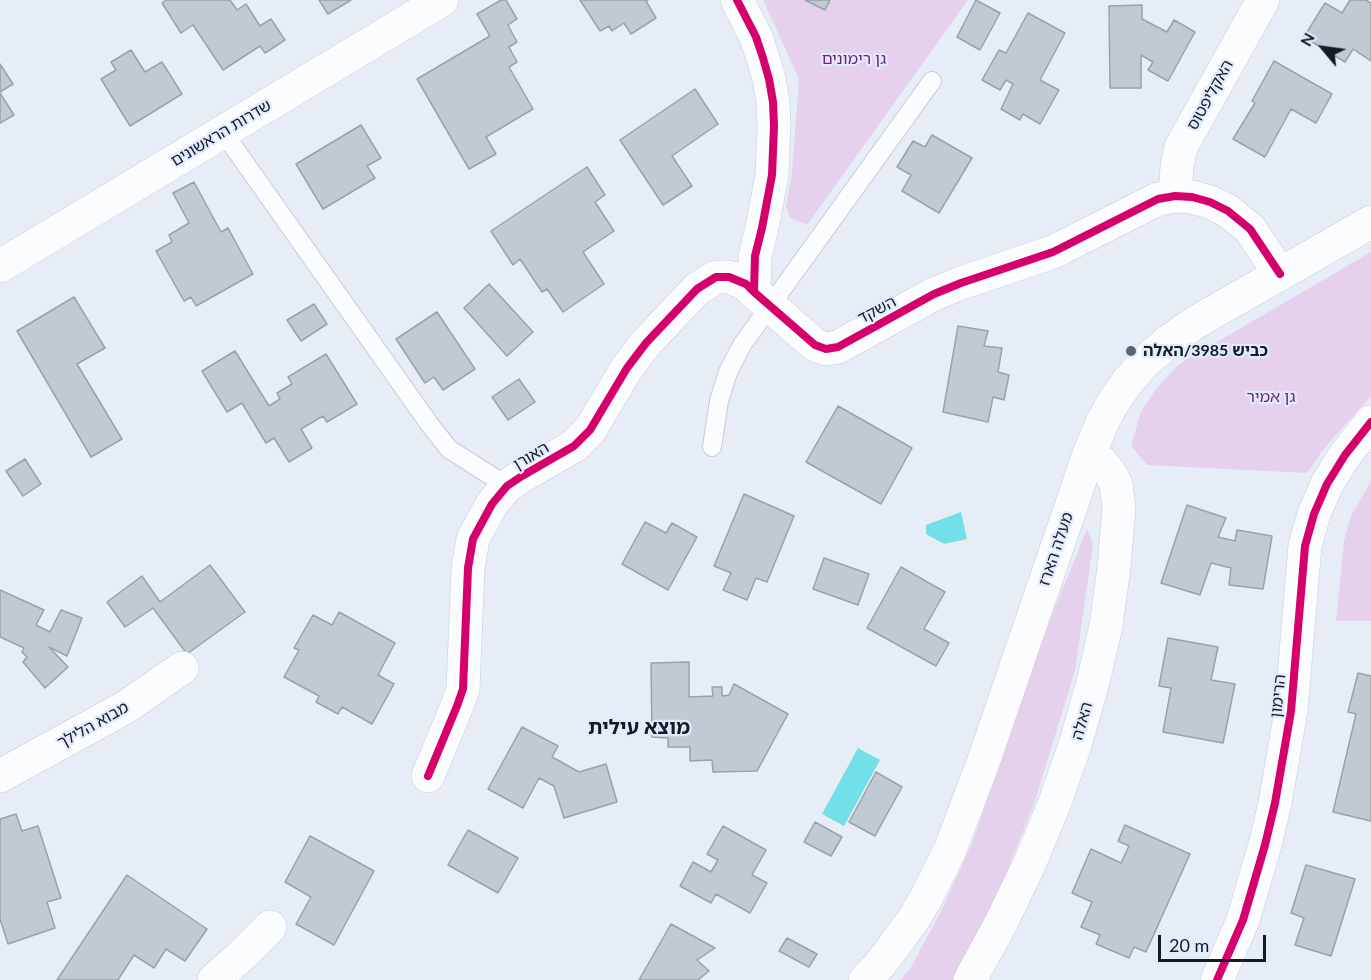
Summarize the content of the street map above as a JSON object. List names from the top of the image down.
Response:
{
  "streets": {
    "street": [
      "האקליפטוס",
      "שדרות הראשונים",
      "השקד",
      "האורן",
      "מעלה הארז",
      "הרימון",
      "האלה",
      "מבוא הלילך"
    ]
  },
  "crossings": [
    ["האקליפטוס", "השקד"],
    ["השקד", "האורן"],
    ["השקד", "מעלה הארז"],
    ["מעלה הארז", "האלה"]
  ],
  "districts": ["מוצא עילית"],
  "parks": ["גן רימונים", "גן אמיר"],
  "places": ["כביש 3985/האלה"],
  "scale_bar": "20 m",
  "north": "top left"
}
